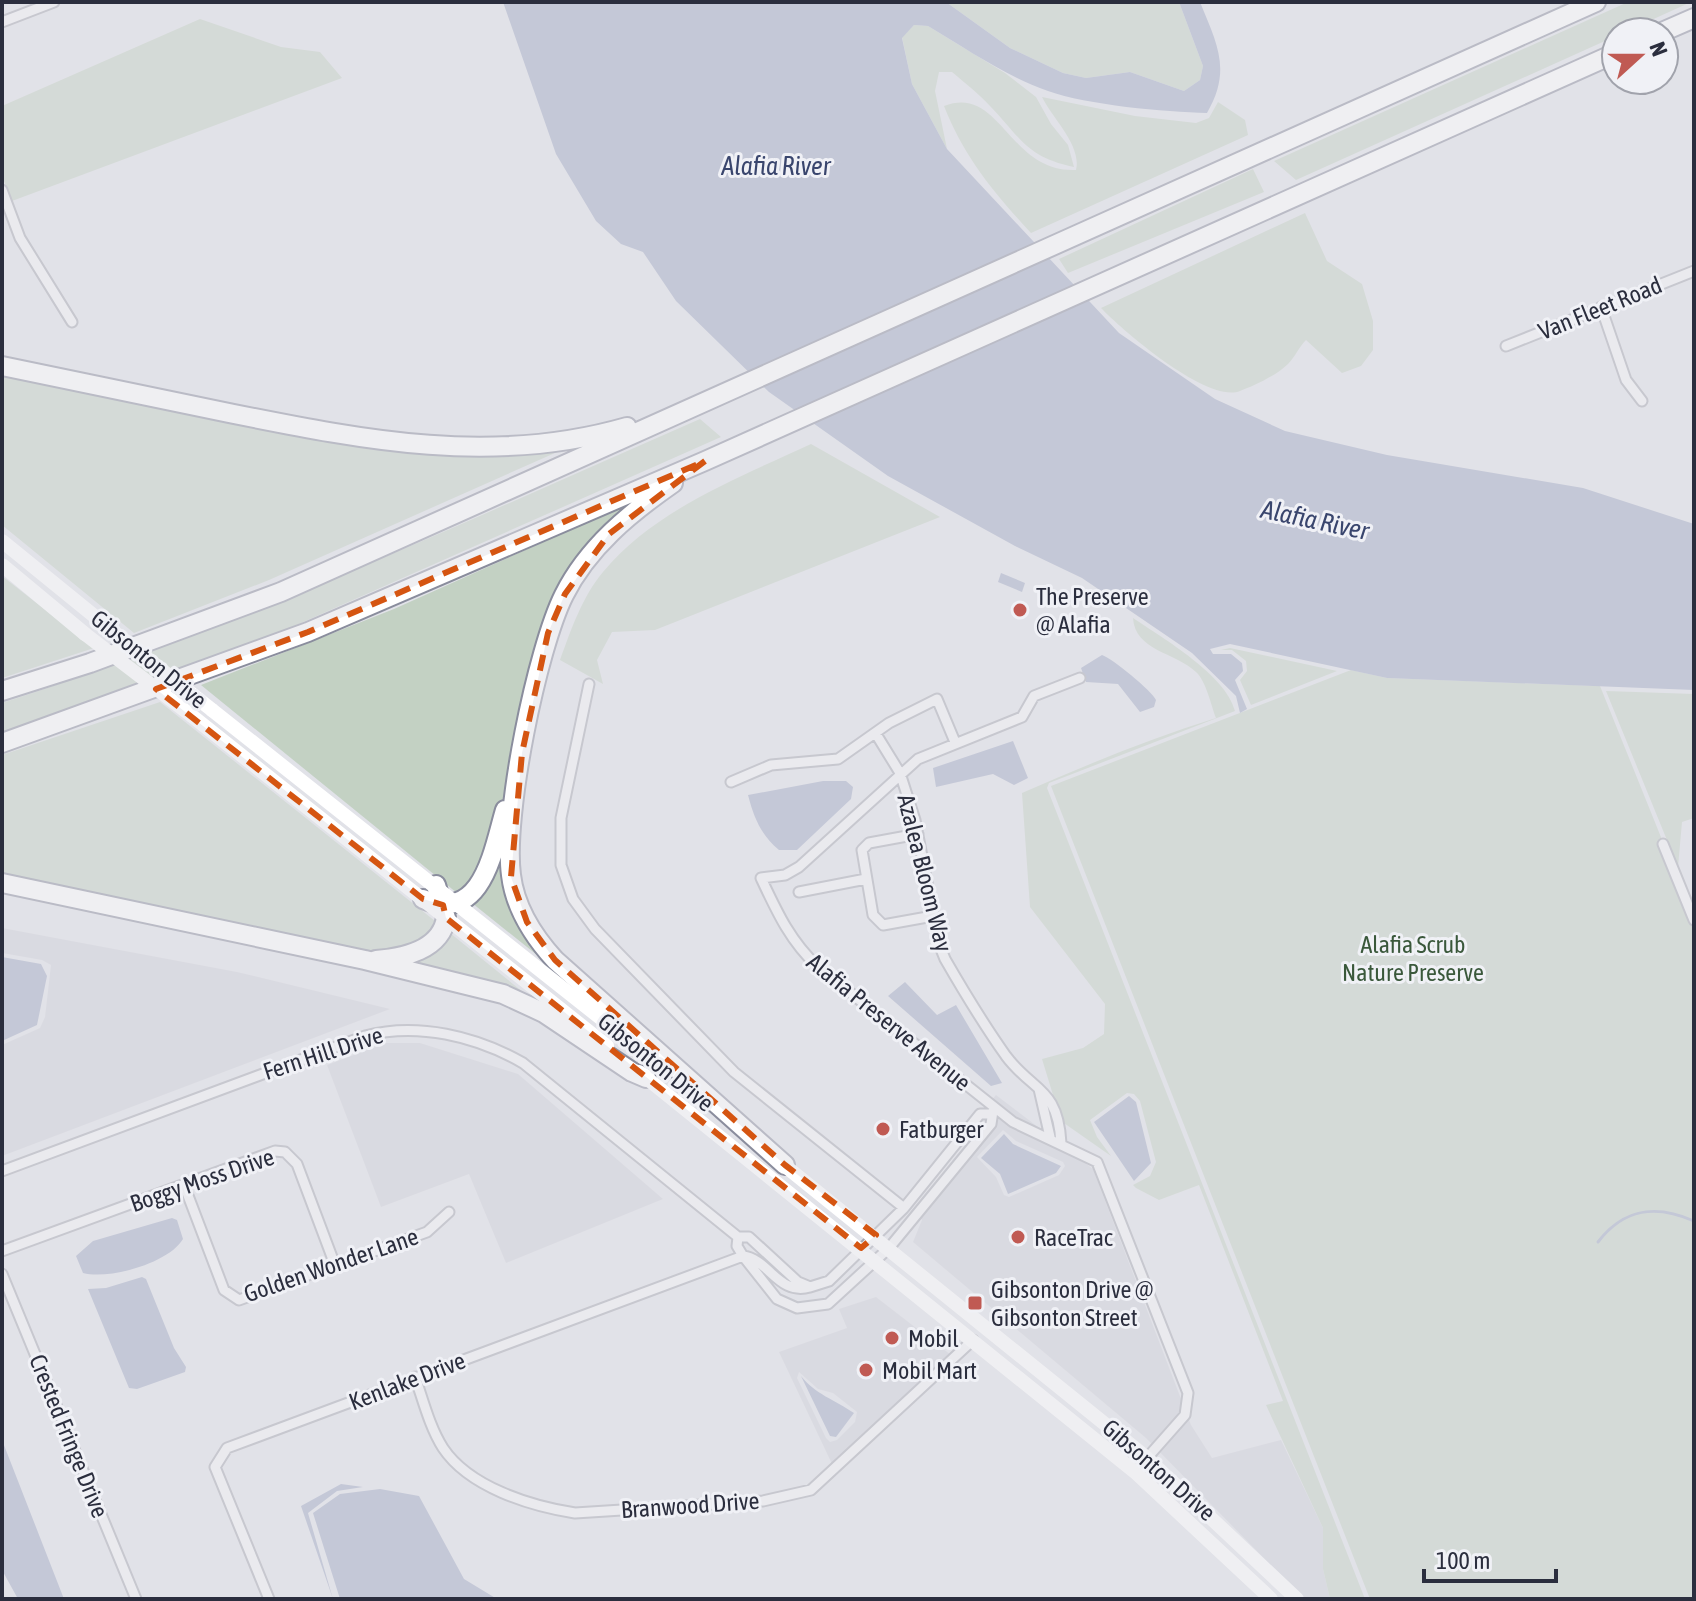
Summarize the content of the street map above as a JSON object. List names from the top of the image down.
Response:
{
  "streets": {
    "main road": ["Gibsonton Drive"],
    "street": [
      "Van Fleet Road",
      "Azalea Bloom Way",
      "Alafia Preserve Avenue",
      "Fern Hill Drive",
      "Boggy Moss Drive",
      "Golden Wonder Lane",
      "Kenlake Drive",
      "Crested Fringe Drive",
      "Branwood Drive"
    ]
  },
  "crossings": [
    ["Gibsonton Drive", "Alafia Preserve Avenue"],
    ["Gibsonton Drive", "Branwood Drive"],
    ["Azalea Bloom Way", "Alafia Preserve Avenue"],
    ["Boggy Moss Drive", "Golden Wonder Lane"],
    ["Kenlake Drive", "Branwood Drive"]
  ],
  "water": ["Alafia River"],
  "parks": ["Alafia Scrub Nature Preserve"],
  "places": {
    "other": [
      "The Preserve @ Alafia",
      "Fatburger",
      "RaceTrac",
      "Mobil",
      "Mobil Mart"
    ],
    "transit": ["Gibsonton Drive @ Gibsonton Street"]
  },
  "scale_bar": "100 m",
  "north": "right"
}
